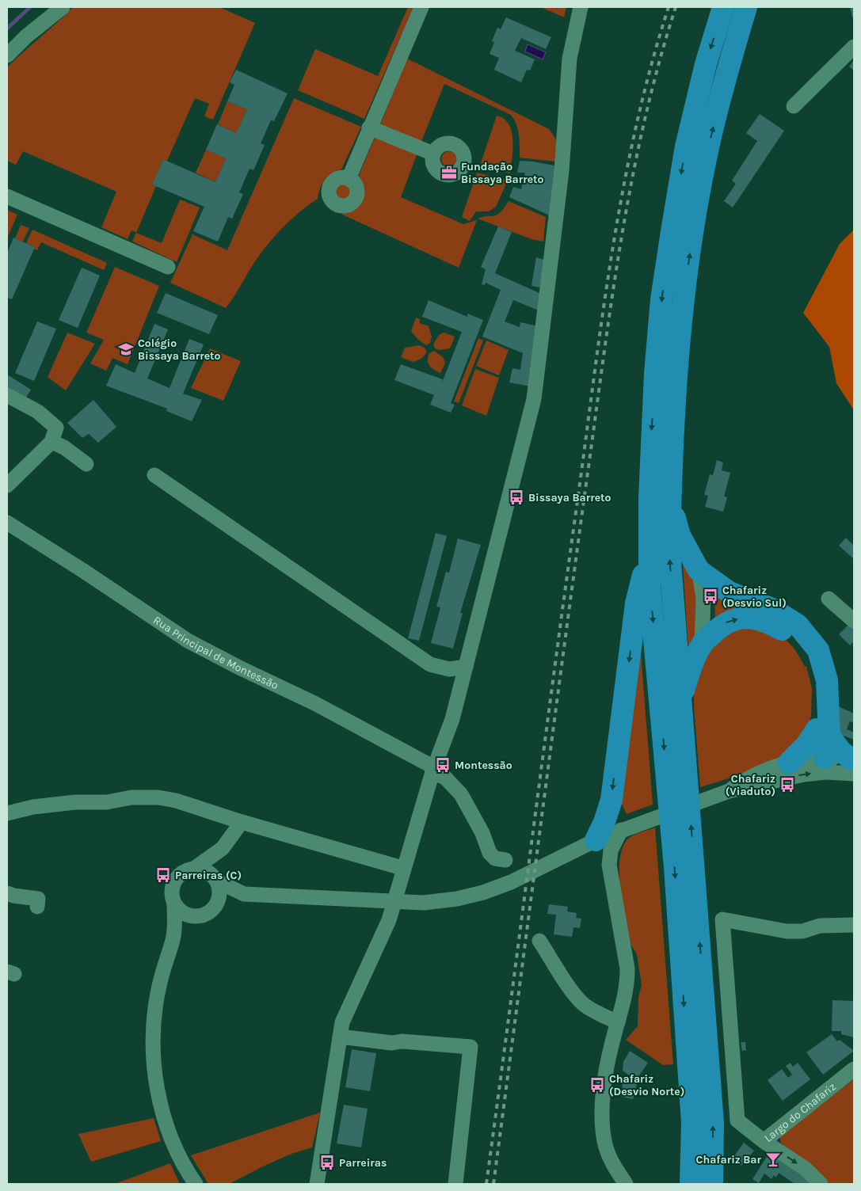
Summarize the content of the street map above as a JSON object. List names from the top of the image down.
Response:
{
  "streets": {
    "street": ["Rua Principal de Montessão", "Largo do Chafariz"]
  },
  "one_way": ["Largo do Chafariz"],
  "places": {
    "office": ["Fundação Bissaya Barreto"],
    "school or university": ["Colégio Bissaya Barreto"],
    "bus stop": [
      "Bissaya Barreto",
      "Chafariz (Desvio Sul)",
      "Montessão",
      "Chafariz (Viaduto)",
      "Parreiras (C)",
      "Chafariz (Desvio Norte)",
      "Parreiras"
    ],
    "bar": ["Chafariz Bar"]
  }
}
